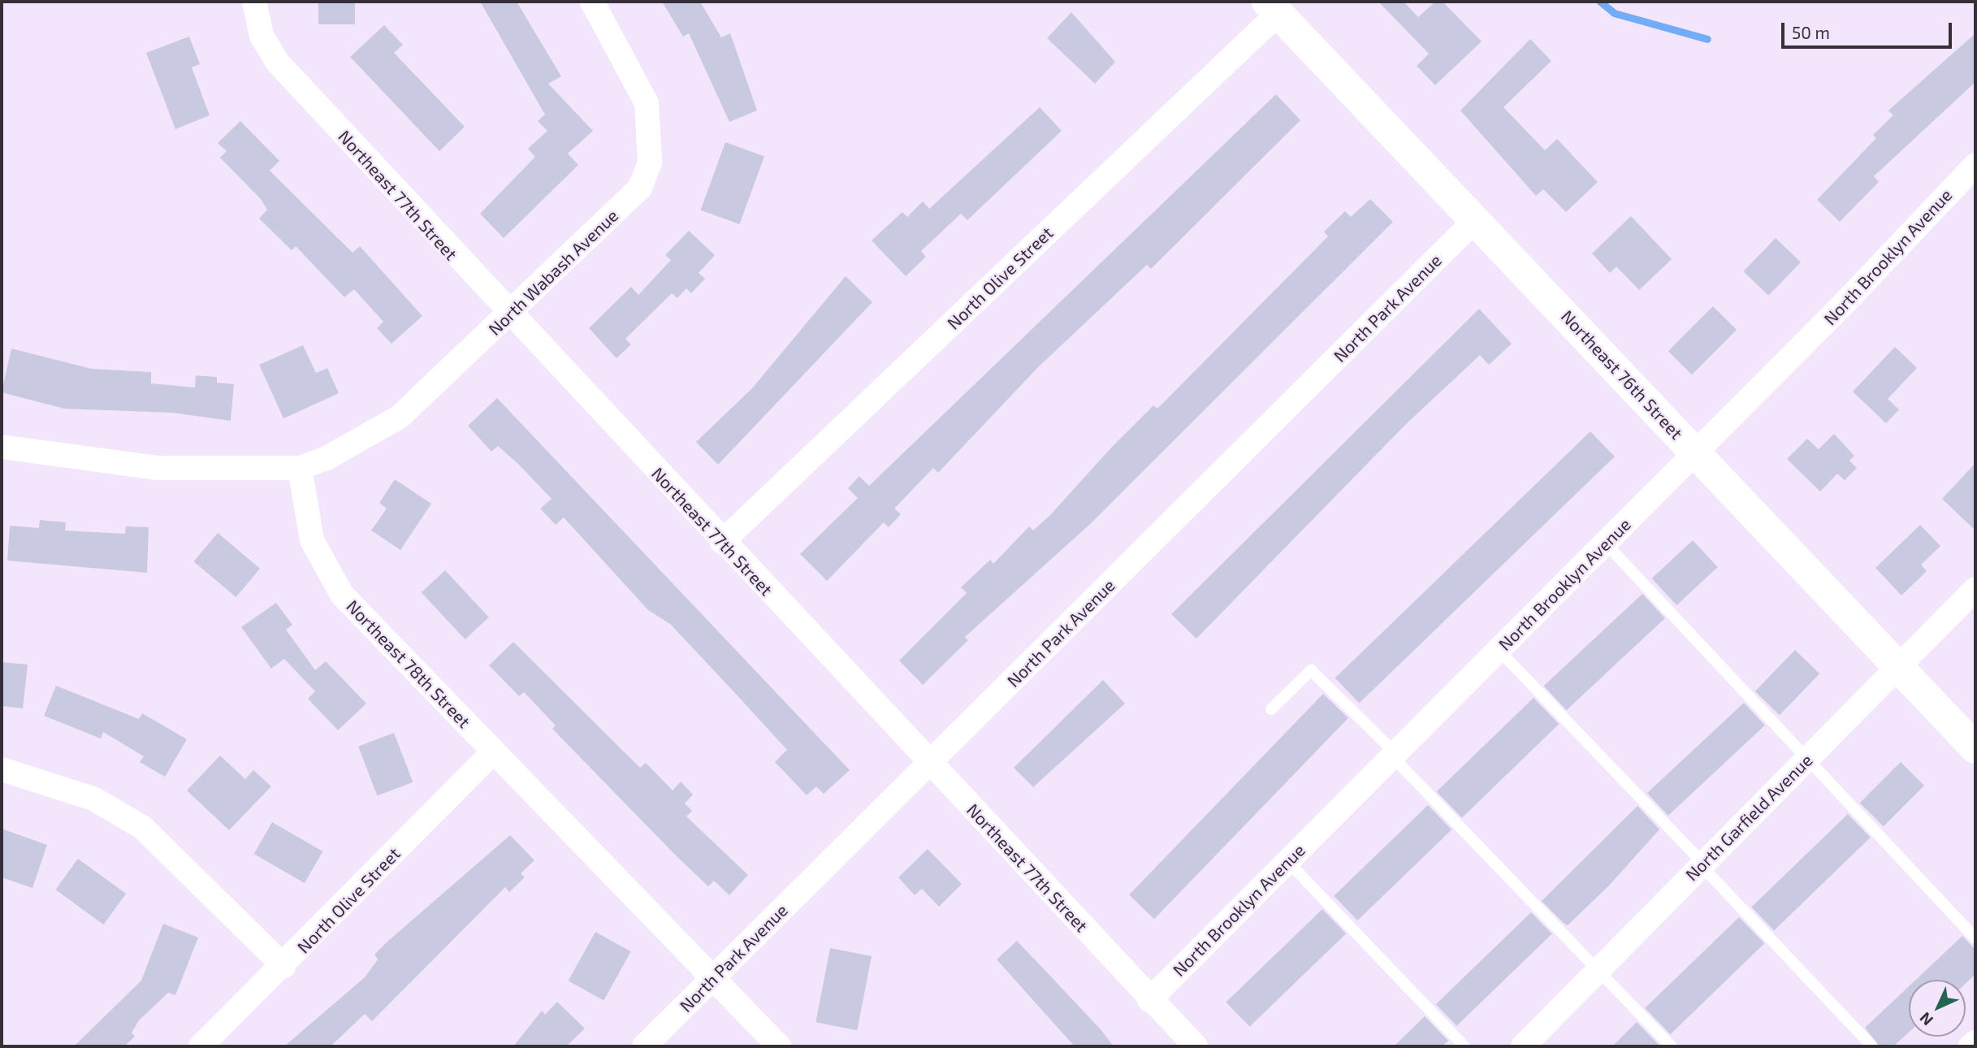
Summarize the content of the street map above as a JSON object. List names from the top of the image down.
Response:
{
  "streets": {
    "street": [
      "Northeast 77th Street",
      "North Brooklyn Avenue",
      "North Wabash Avenue",
      "North Olive Street",
      "North Park Avenue",
      "Northeast 76th Street",
      "Northeast 78th Street",
      "North Garfield Avenue"
    ]
  },
  "crossings": [
    ["Northeast 77th Street", "North Brooklyn Avenue"],
    ["Northeast 77th Street", "North Wabash Avenue"],
    ["Northeast 77th Street", "North Olive Street"],
    ["Northeast 77th Street", "North Park Avenue"],
    ["North Brooklyn Avenue", "Northeast 76th Street"],
    ["North Wabash Avenue", "Northeast 78th Street"],
    ["North Olive Street", "Northeast 76th Street"],
    ["North Olive Street", "Northeast 78th Street"],
    ["North Park Avenue", "Northeast 76th Street"],
    ["North Park Avenue", "Northeast 78th Street"],
    ["Northeast 76th Street", "North Garfield Avenue"]
  ],
  "scale_bar": "50 m",
  "north": "bottom left"
}
